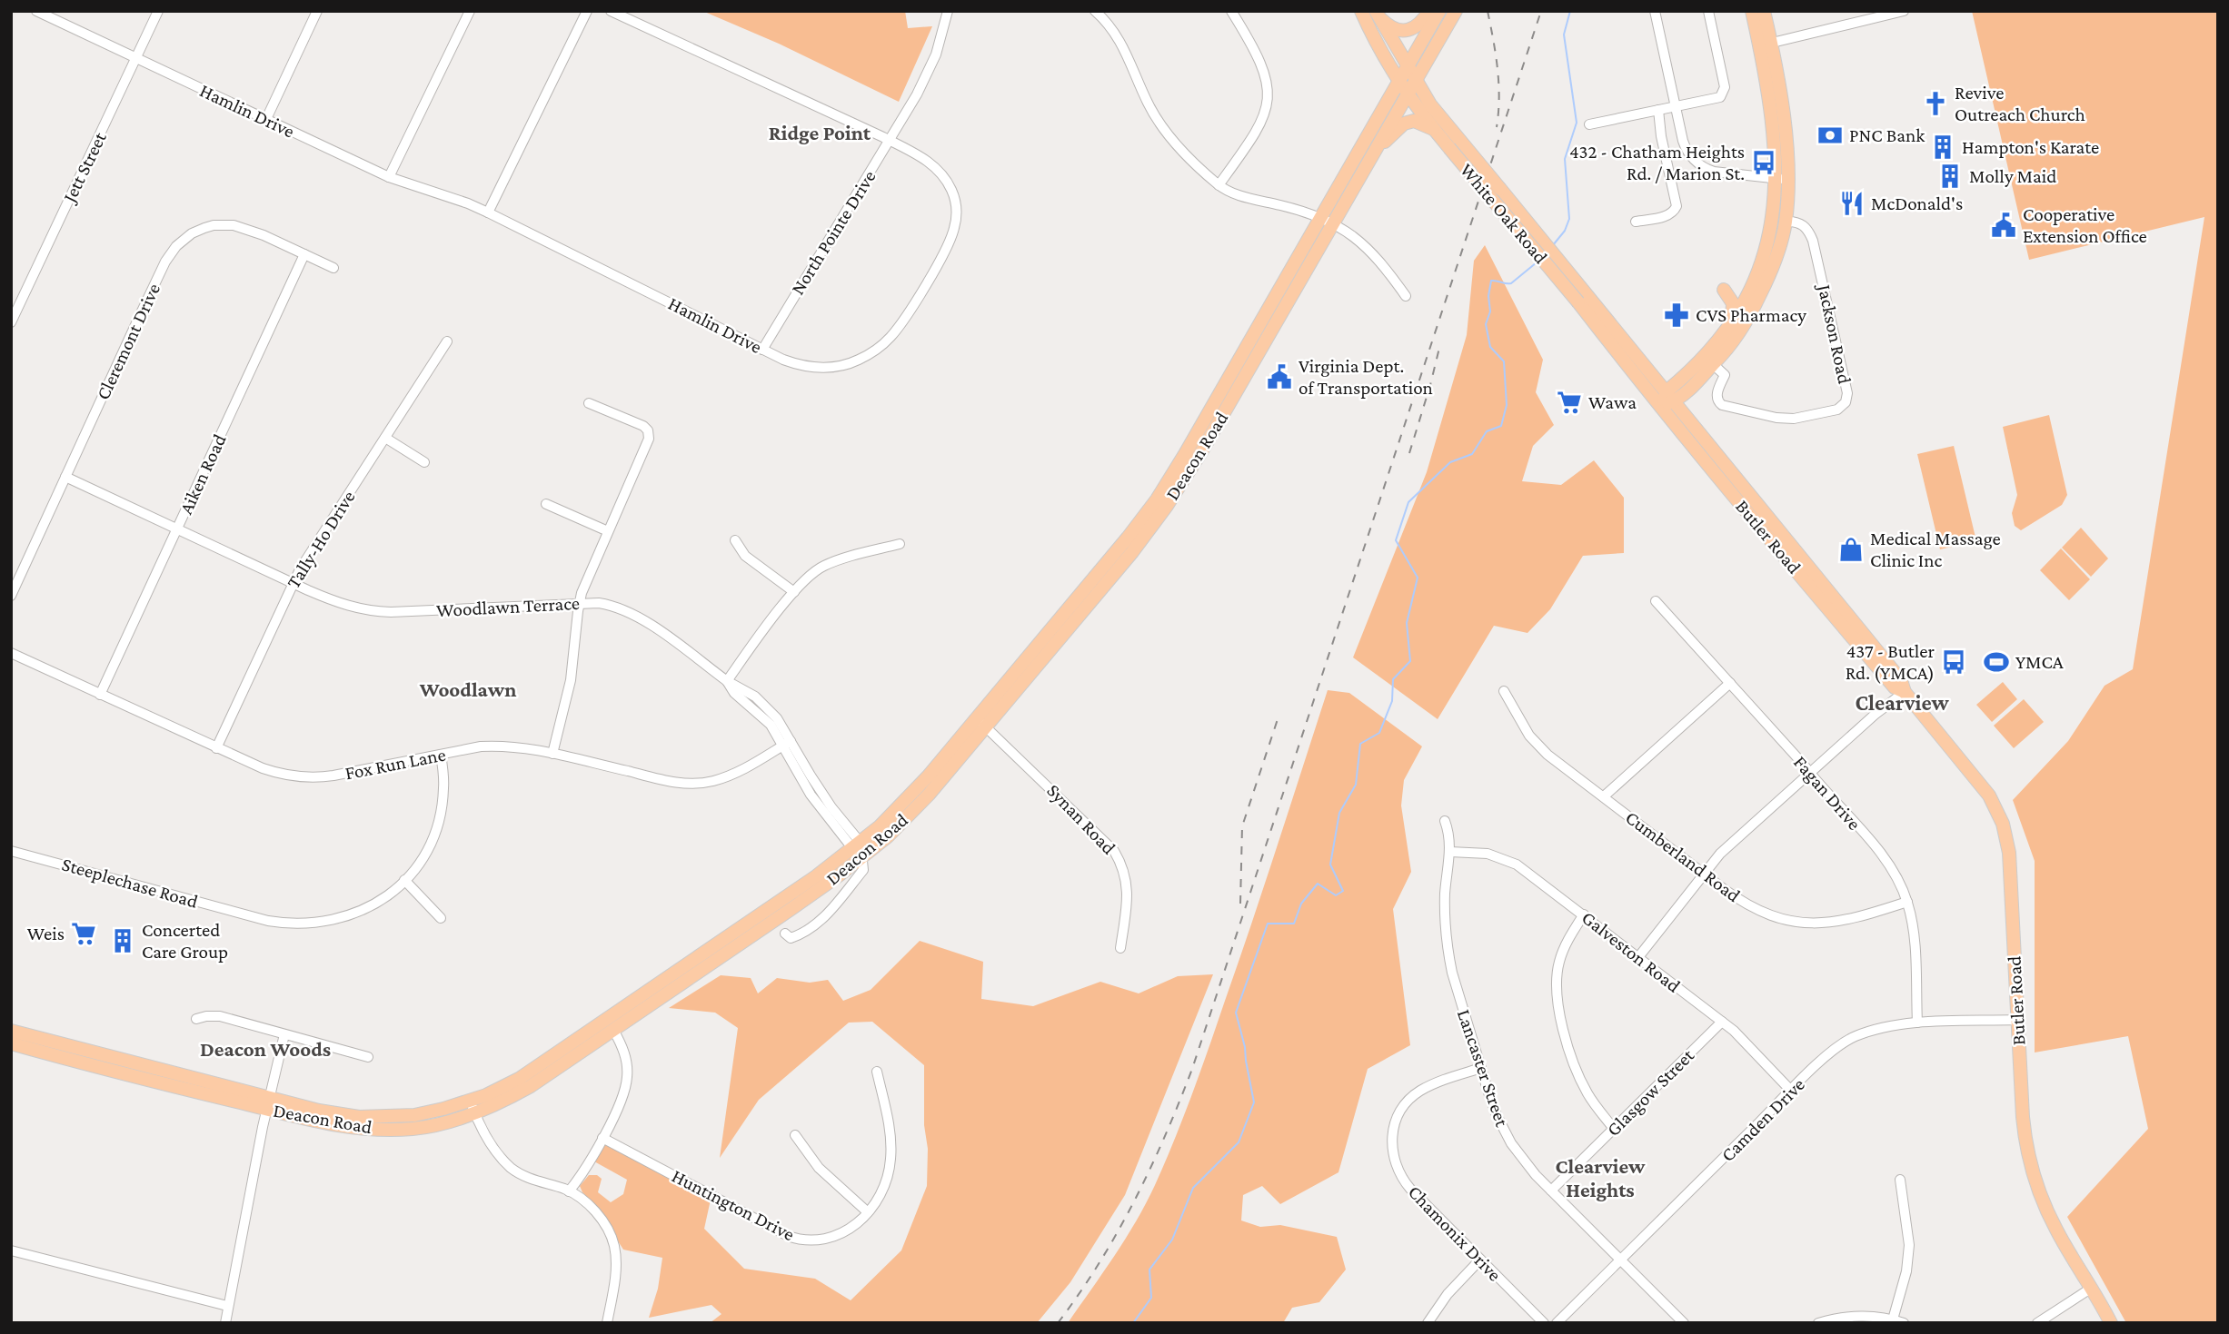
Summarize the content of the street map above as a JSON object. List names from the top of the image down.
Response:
{
  "streets": {
    "main road": ["White Oak Road", "Deacon Road", "Butler Road"],
    "street": [
      "Hamlin Drive",
      "Jett Street",
      "North Pointe Drive",
      "Jackson Road",
      "Cleremont Drive",
      "Aiken Road",
      "Tally-Ho Drive",
      "Woodlawn Terrace",
      "Fox Run Lane",
      "Fagan Drive",
      "Synan Road",
      "Cumberland Road",
      "Steeplechase Road",
      "Galveston Road",
      "Lancaster Street",
      "Glasgow Street",
      "Camden Drive",
      "Huntington Drive",
      "Chamonix Drive"
    ]
  },
  "crossings": [
    ["Hamlin Drive", "Jett Street"],
    ["Hamlin Drive", "North Pointe Drive"],
    ["White Oak Road", "Deacon Road"],
    ["White Oak Road", "Butler Road"],
    ["Cleremont Drive", "Aiken Road"],
    ["Cleremont Drive", "Woodlawn Terrace"],
    ["Deacon Road", "Woodlawn Terrace"],
    ["Deacon Road", "Synan Road"],
    ["Aiken Road", "Woodlawn Terrace"],
    ["Aiken Road", "Fox Run Lane"],
    ["Butler Road", "Camden Drive"],
    ["Tally-Ho Drive", "Woodlawn Terrace"],
    ["Tally-Ho Drive", "Fox Run Lane"],
    ["Woodlawn Terrace", "Fox Run Lane"],
    ["Fox Run Lane", "Steeplechase Road"],
    ["Fagan Drive", "Cumberland Road"],
    ["Fagan Drive", "Camden Drive"],
    ["Galveston Road", "Lancaster Street"],
    ["Galveston Road", "Glasgow Street"],
    ["Galveston Road", "Camden Drive"],
    ["Lancaster Street", "Glasgow Street"],
    ["Lancaster Street", "Camden Drive"],
    ["Lancaster Street", "Chamonix Drive"]
  ],
  "districts": [
    "Ridge Point",
    "Woodlawn",
    "Clearview",
    "Deacon Woods",
    "Clearview Heights"
  ],
  "places": {
    "church": ["Revive Outreach Church"],
    "bank": ["PNC Bank"],
    "building": ["Hampton's Karate", "Molly Maid", "Concerted Care Group"],
    "bus stop": ["432 - Chatham Heights Rd. / Marion St.", "437 - Butler Rd. (YMCA)"],
    "restaurant": ["McDonald's"],
    "public building": ["Cooperative Extension Office", "Virginia Dept. of Transportation"],
    "pharmacy": ["CVS Pharmacy"],
    "supermarket": ["Wawa", "Weis"],
    "shop": ["Medical Massage Clinic Inc"],
    "sports": ["YMCA"]
  }
}
